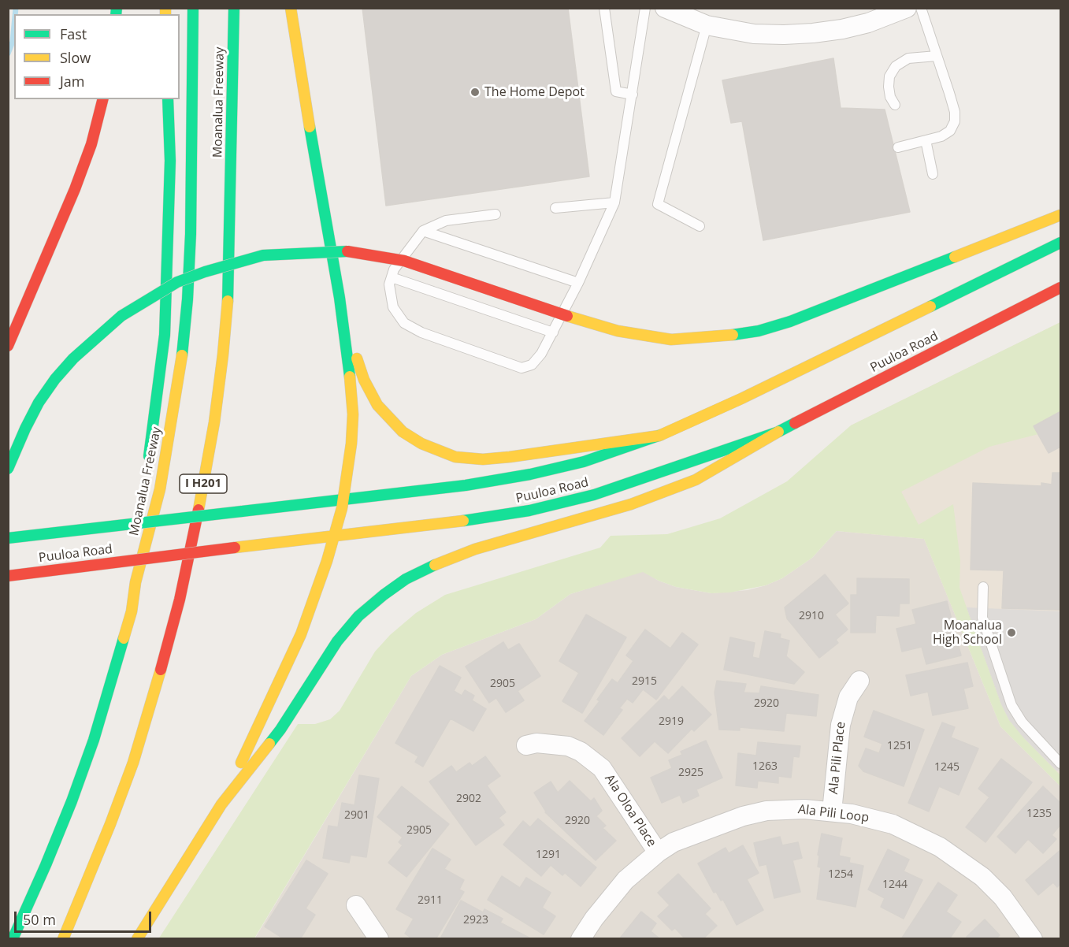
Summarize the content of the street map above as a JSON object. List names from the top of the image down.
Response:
{
  "streets": {
    "main road": ["Moanalua Freeway", "Puuloa Road", "I H201"],
    "street": ["Ala Pili Place", "Ala Oloa Place", "Ala Pili Loop"]
  },
  "crossings": [
    ["Ala Pili Place", "Ala Pili Loop"],
    ["Ala Oloa Place", "Ala Pili Loop"]
  ],
  "places": ["The Home Depot", "Moanalua High School"],
  "house_numbers": [
    "2910",
    "2915",
    "2905",
    "2920",
    "2919",
    "1251",
    "1263",
    "1245",
    "2925",
    "2902",
    "1235",
    "2901",
    "2920",
    "2905",
    "1291",
    "1254",
    "1244",
    "2911",
    "2923"
  ],
  "legend": ["Fast", "Slow", "Jam"],
  "scale_bar": "50 m"
}
